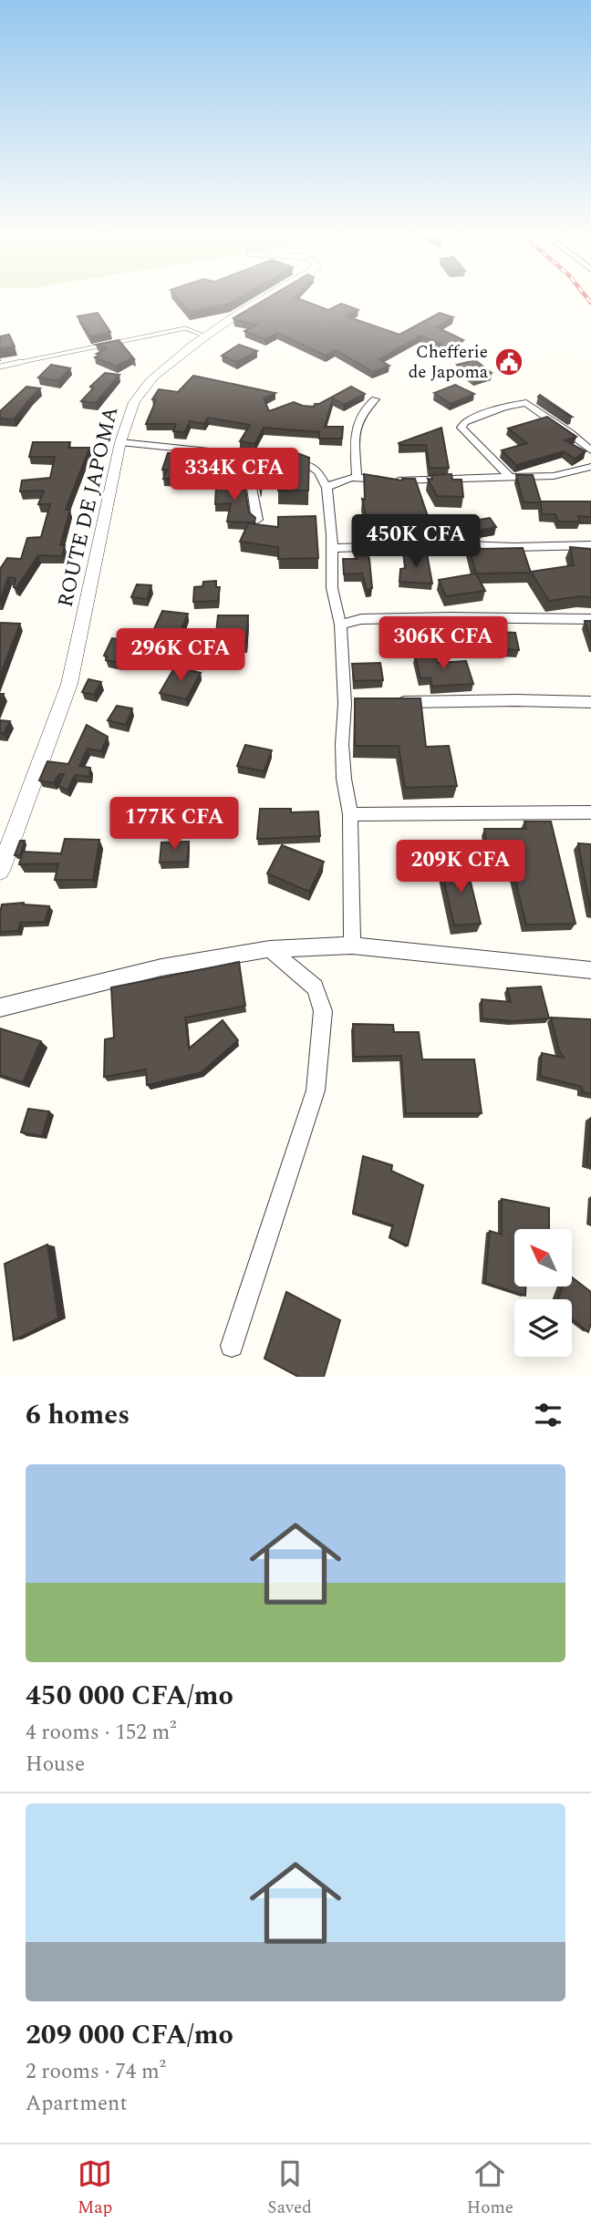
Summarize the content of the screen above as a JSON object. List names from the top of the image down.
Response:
{
  "streets": {
    "street": ["ROUTE DE JAPOMA"]
  },
  "places": {
    "public building": ["Chefferie de Japoma"]
  },
  "north": "top left",
  "page": {
    "price": [
      "334K CFA",
      "450K CFA",
      "306K CFA",
      "296K CFA",
      "177K CFA",
      "209K CFA"
    ],
    "heading": "6 homes",
    "list": [
      {
        "name": "450 000 CFA/mo",
        "note": "4 rooms · 152 m² · House"
      },
      {
        "name": "209 000 CFA/mo",
        "note": "2 rooms · 74 m² · Apartment"
      }
    ],
    "tabs": ["Map", "Saved", "Home"]
  }
}
